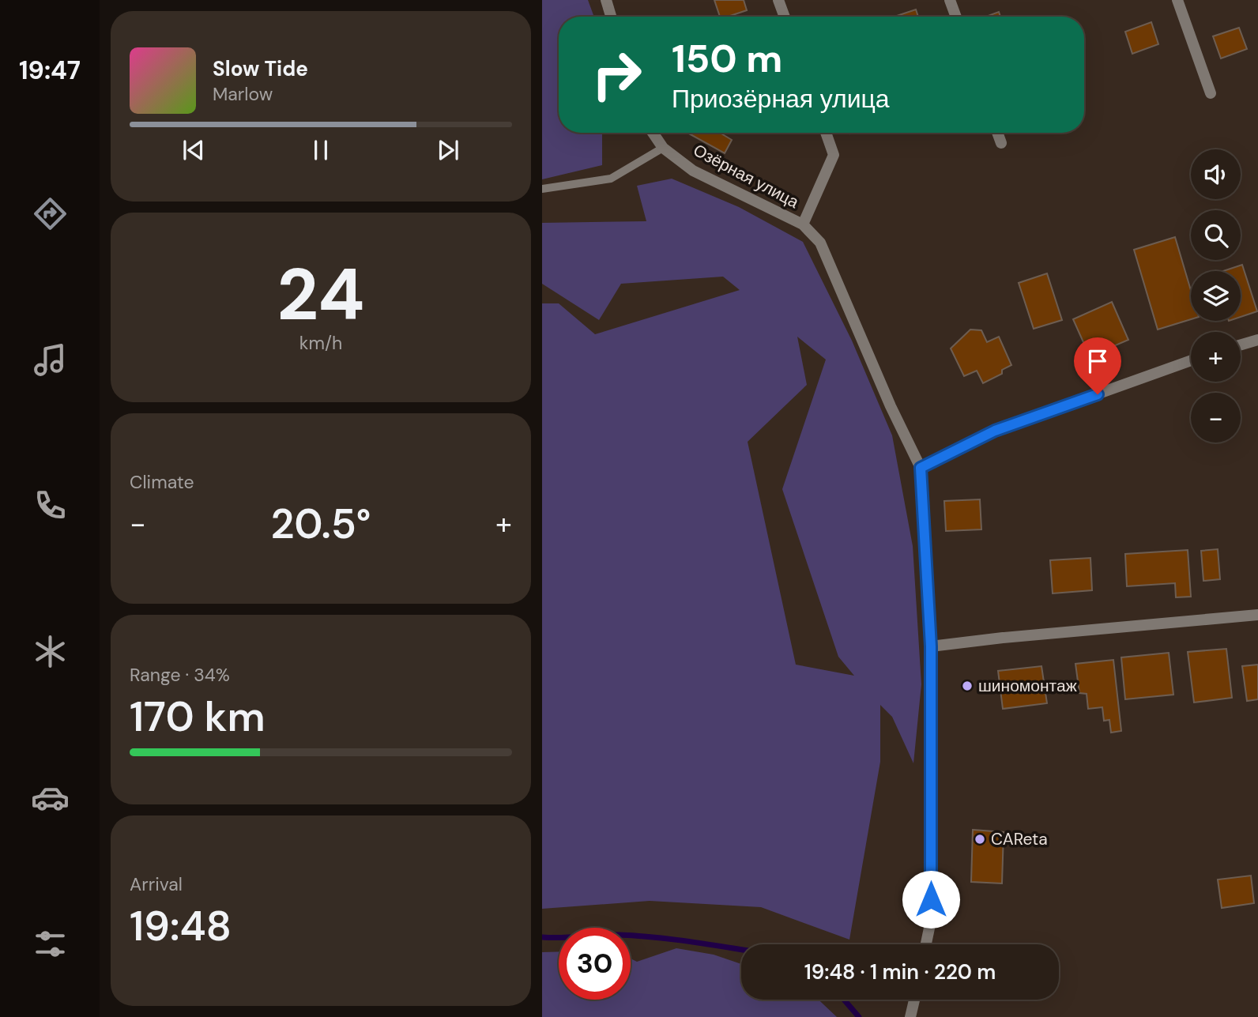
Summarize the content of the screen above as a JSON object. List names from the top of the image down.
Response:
{
  "streets": {
    "street": ["Озёрная улица"]
  },
  "places": ["шиномонтаж", "CAReta"],
  "page": {
    "tabs": "19:47",
    "turn": ["150 m", "Приозёрная улица"],
    "song": ["Slow Tide", "Marlow"],
    "map_buttons": ["+", "−"],
    "tile": [
      ["24", "km/h"],
      "Climate",
      ["Range · 34%", "170 km"],
      ["Arrival", "19:48"]
    ],
    "heat": ["−", "20.5°", "+"],
    "limit": "30",
    "trip": "19:48 · 1 min · 220 m"
  }
}
